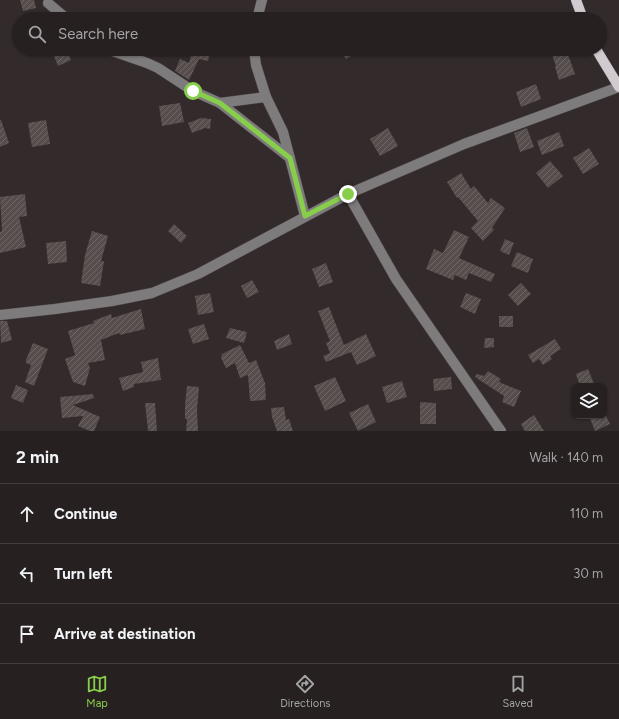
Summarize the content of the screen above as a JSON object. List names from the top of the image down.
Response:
{
  "page": {
    "search": "Search here",
    "heading": ["2 min", "Walk · 140 m"],
    "list": [
      ["Continue", "110 m"],
      ["Turn left", "30 m"],
      "Arrive at destination"
    ],
    "nav": ["Map", "Directions", "Saved"]
  }
}
